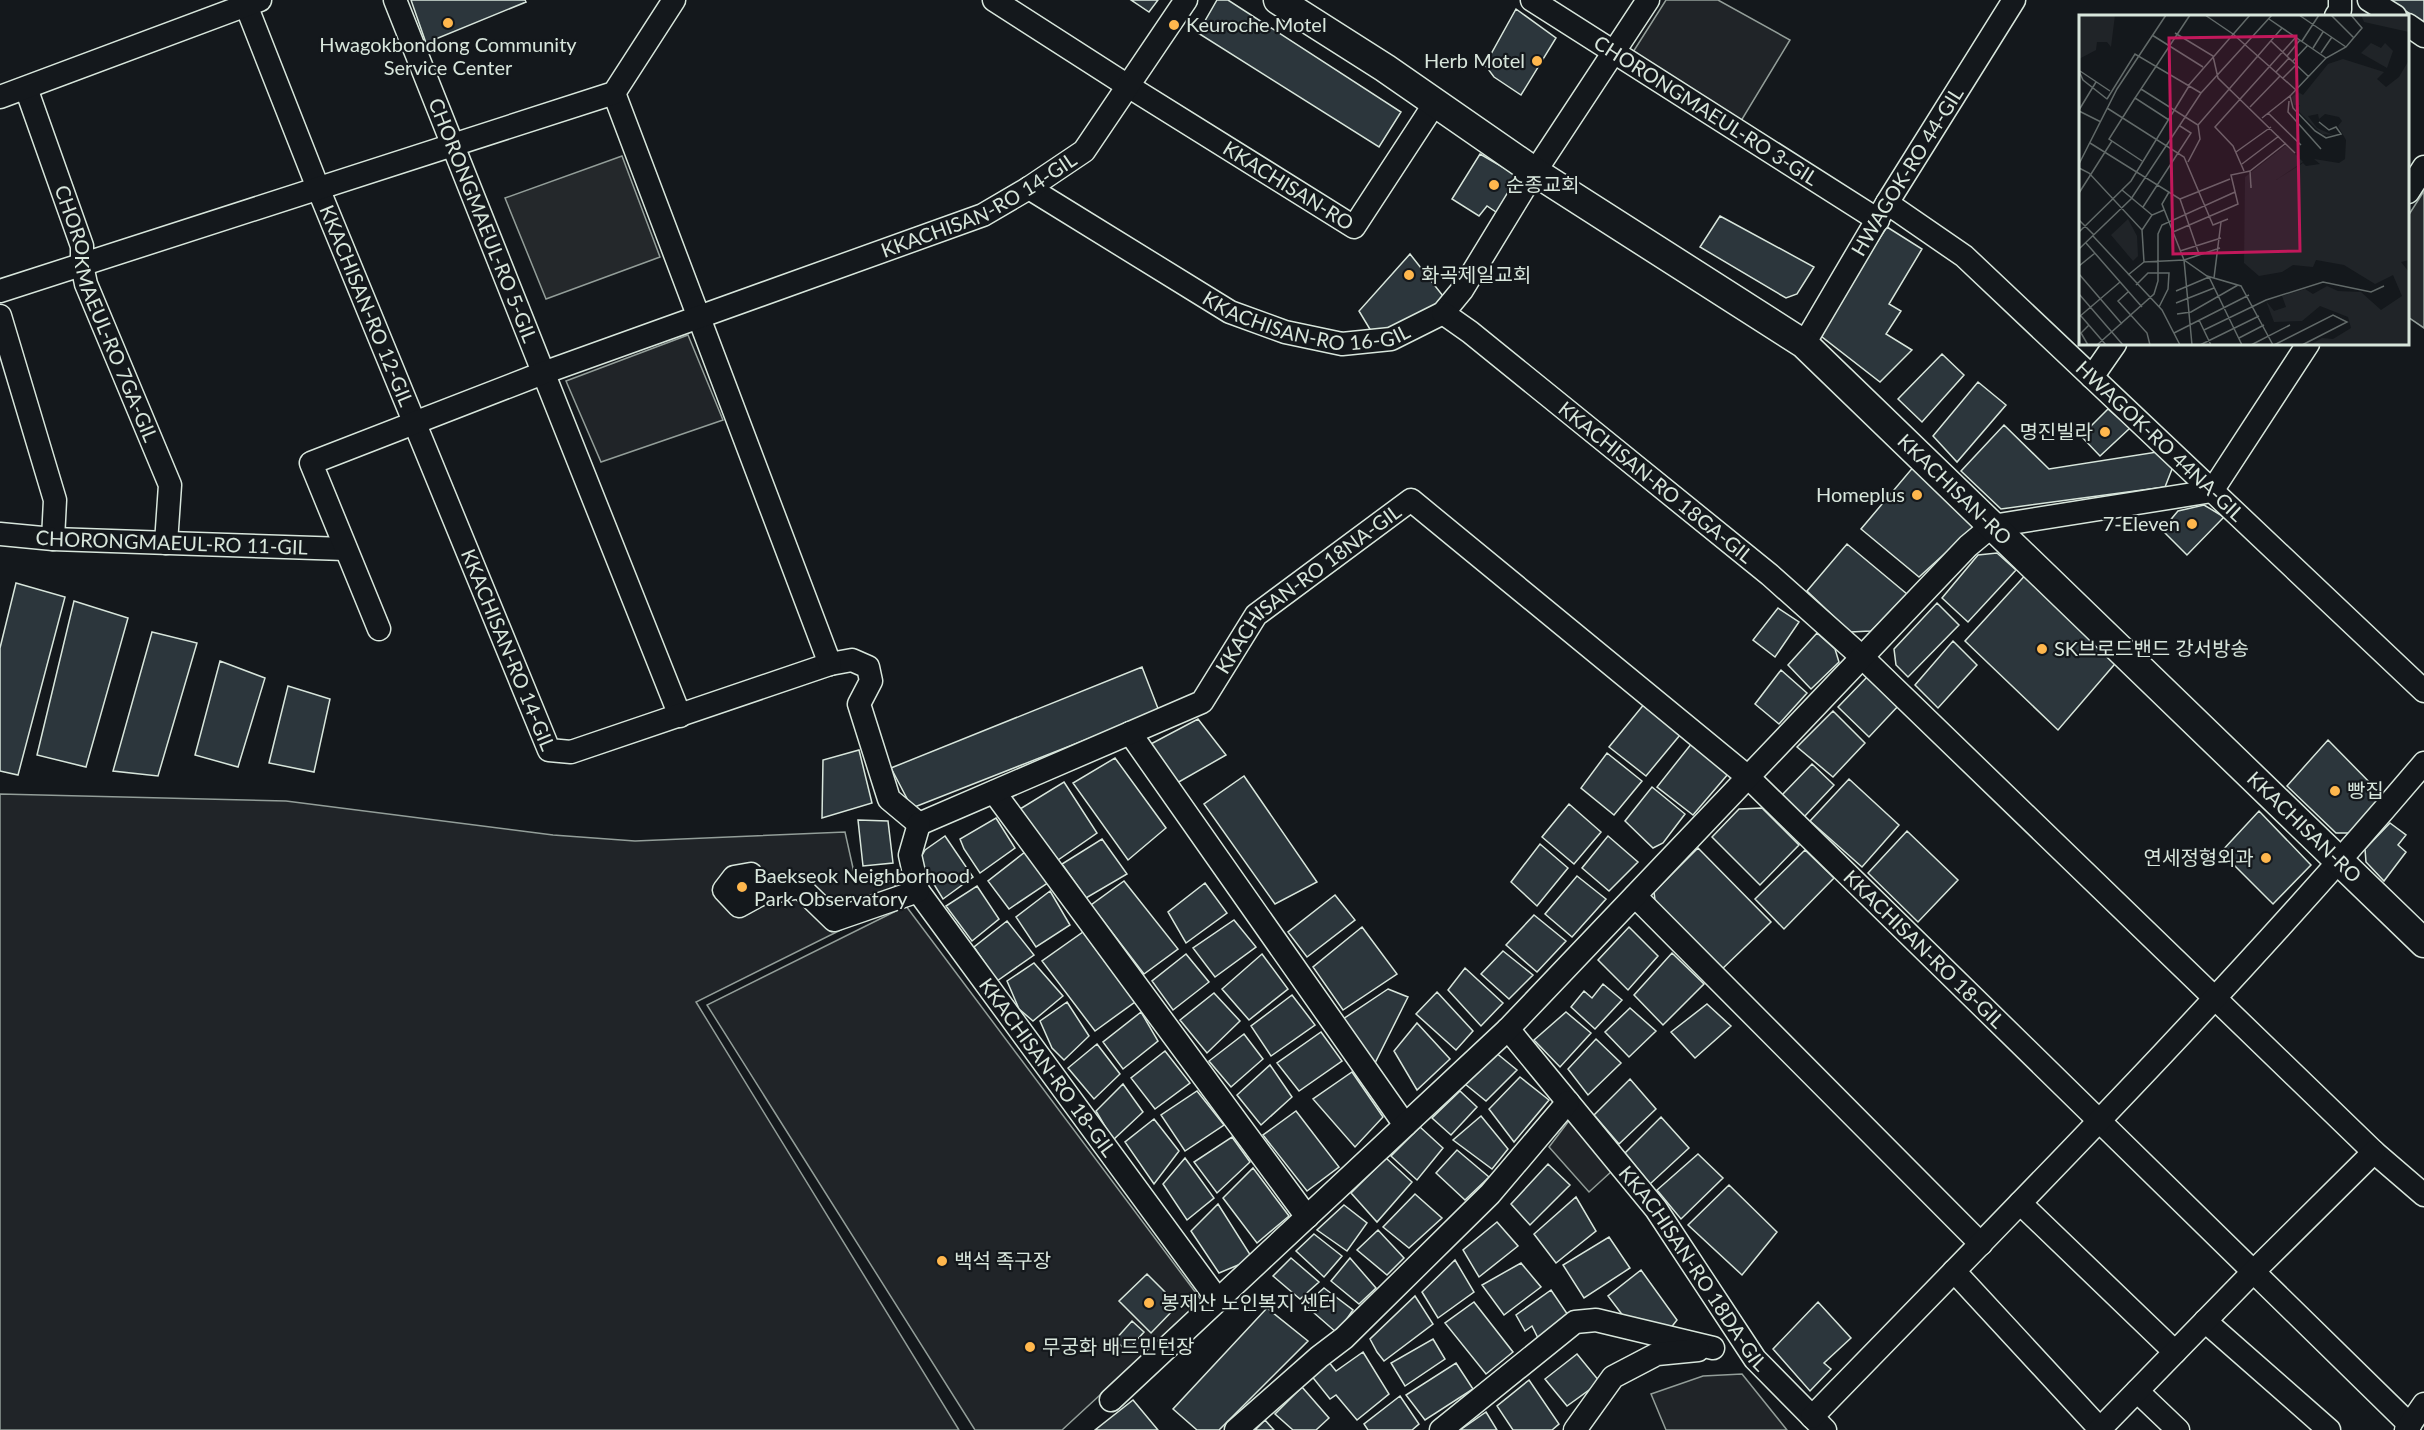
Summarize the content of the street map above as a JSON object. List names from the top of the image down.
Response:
{
  "streets": {
    "street": [
      "CHORONGMAEUL-RO 3-GIL",
      "HWAGOK-RO 44-GIL",
      "KKACHISAN-RO",
      "KKACHISAN-RO 14-GIL",
      "CHORONGMAEUL-RO 5-GIL",
      "KKACHISAN-RO 12-GIL",
      "KKACHISAN-RO 16-GIL",
      "CHOROKMAEUL-RO 7GA-GIL",
      "HWAGOK-RO 44NA-GIL",
      "KKACHISAN-RO 18GA-GIL",
      "CHORONGMAEUL-RO 11-GIL",
      "KKACHISAN-RO 18NA-GIL",
      "KKACHISAN-RO 18-GIL",
      "KKACHISAN-RO 18DA-GIL"
    ]
  },
  "crossings": [
    ["CHORONGMAEUL-RO 3-GIL", "HWAGOK-RO 44-GIL"],
    ["CHORONGMAEUL-RO 3-GIL", "KKACHISAN-RO 16-GIL"],
    ["CHORONGMAEUL-RO 3-GIL", "HWAGOK-RO 44NA-GIL"],
    ["HWAGOK-RO 44-GIL", "KKACHISAN-RO"],
    ["HWAGOK-RO 44-GIL", "HWAGOK-RO 44NA-GIL"],
    ["KKACHISAN-RO", "KKACHISAN-RO 14-GIL"],
    ["KKACHISAN-RO", "KKACHISAN-RO 16-GIL"],
    ["KKACHISAN-RO 14-GIL", "CHORONGMAEUL-RO 5-GIL"],
    ["KKACHISAN-RO 14-GIL", "KKACHISAN-RO 12-GIL"],
    ["KKACHISAN-RO 14-GIL", "KKACHISAN-RO 16-GIL"],
    ["KKACHISAN-RO 14-GIL", "CHORONGMAEUL-RO 11-GIL"],
    ["KKACHISAN-RO 14-GIL", "KKACHISAN-RO 18NA-GIL"],
    ["KKACHISAN-RO 14-GIL", "KKACHISAN-RO 18-GIL"],
    ["CHORONGMAEUL-RO 5-GIL", "KKACHISAN-RO 12-GIL"],
    ["KKACHISAN-RO 12-GIL", "CHOROKMAEUL-RO 7GA-GIL"],
    ["KKACHISAN-RO 16-GIL", "KKACHISAN-RO 18GA-GIL"],
    ["CHOROKMAEUL-RO 7GA-GIL", "CHORONGMAEUL-RO 11-GIL"],
    ["KKACHISAN-RO 18NA-GIL", "KKACHISAN-RO 18-GIL"]
  ],
  "places": [
    "Hwagokbondong Community Service Center",
    "Keuroche Motel",
    "Herb Motel",
    "순종교회",
    "화곡제일교회",
    "명진빌라",
    "Homeplus",
    "7-Eleven",
    "SK브로드밴드 강서방송",
    "빵집",
    "연세정형외과",
    "Baekseok Neighborhood Park Observatory",
    "백석 족구장",
    "봉제산 노인복지 센터",
    "무궁화 배드민턴장"
  ]
}
